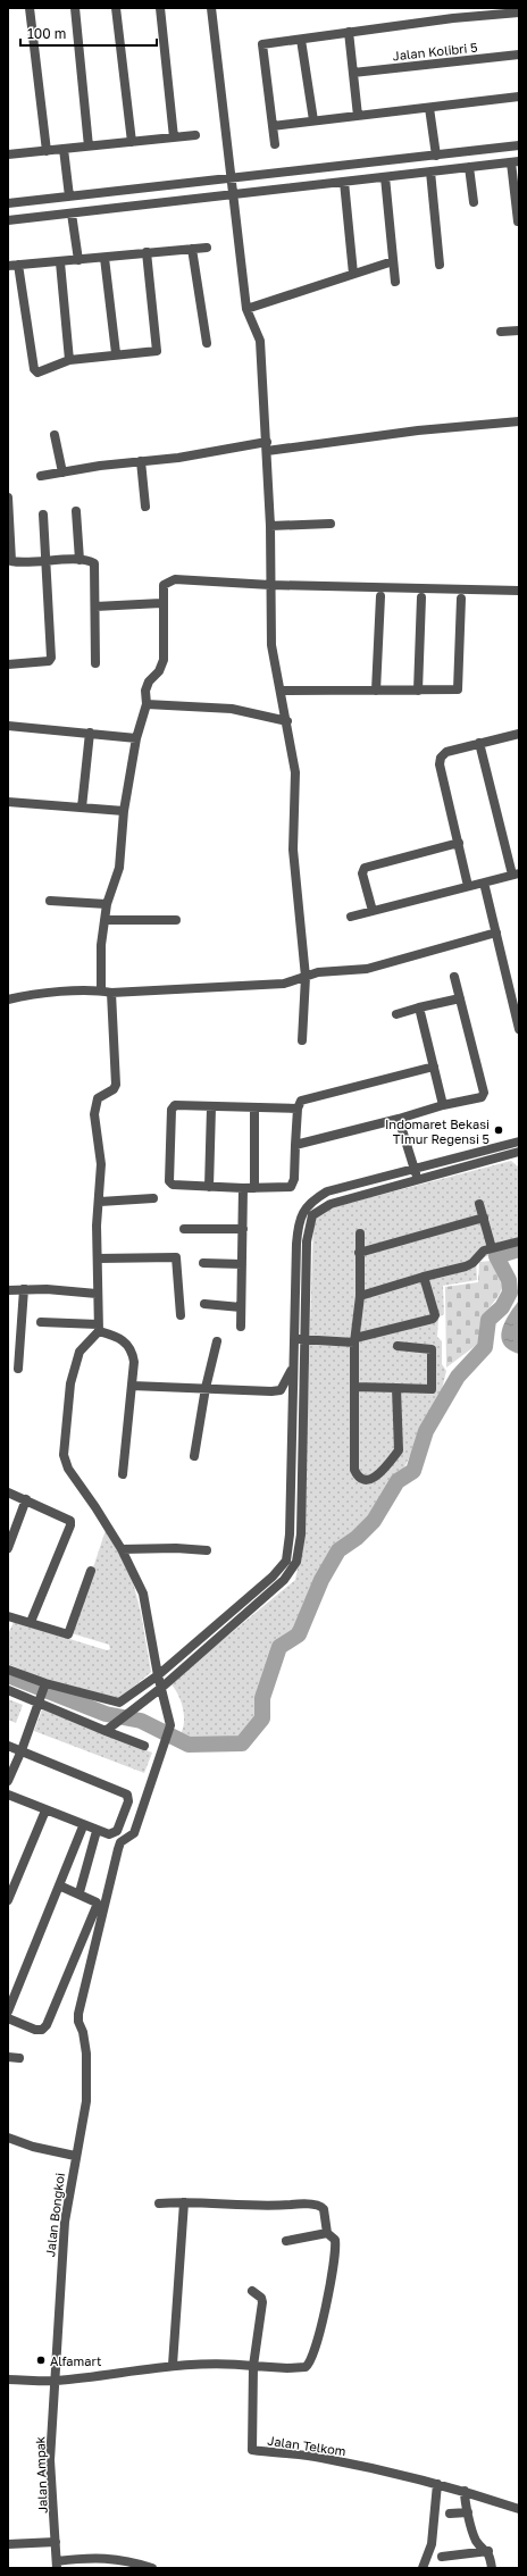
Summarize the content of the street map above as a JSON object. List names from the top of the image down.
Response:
{
  "streets": {
    "street": [
      "Jalan Kolibri 5",
      "Jalan Bongkoi",
      "Jalan Telkom",
      "Jalan Ampak"
    ]
  },
  "crossings": [
    ["Jalan Bongkoi", "Jalan Ampak"]
  ],
  "places": ["Indomaret Bekasi TImur Regensi 5", "Alfamart"],
  "scale_bar": "100 m"
}
